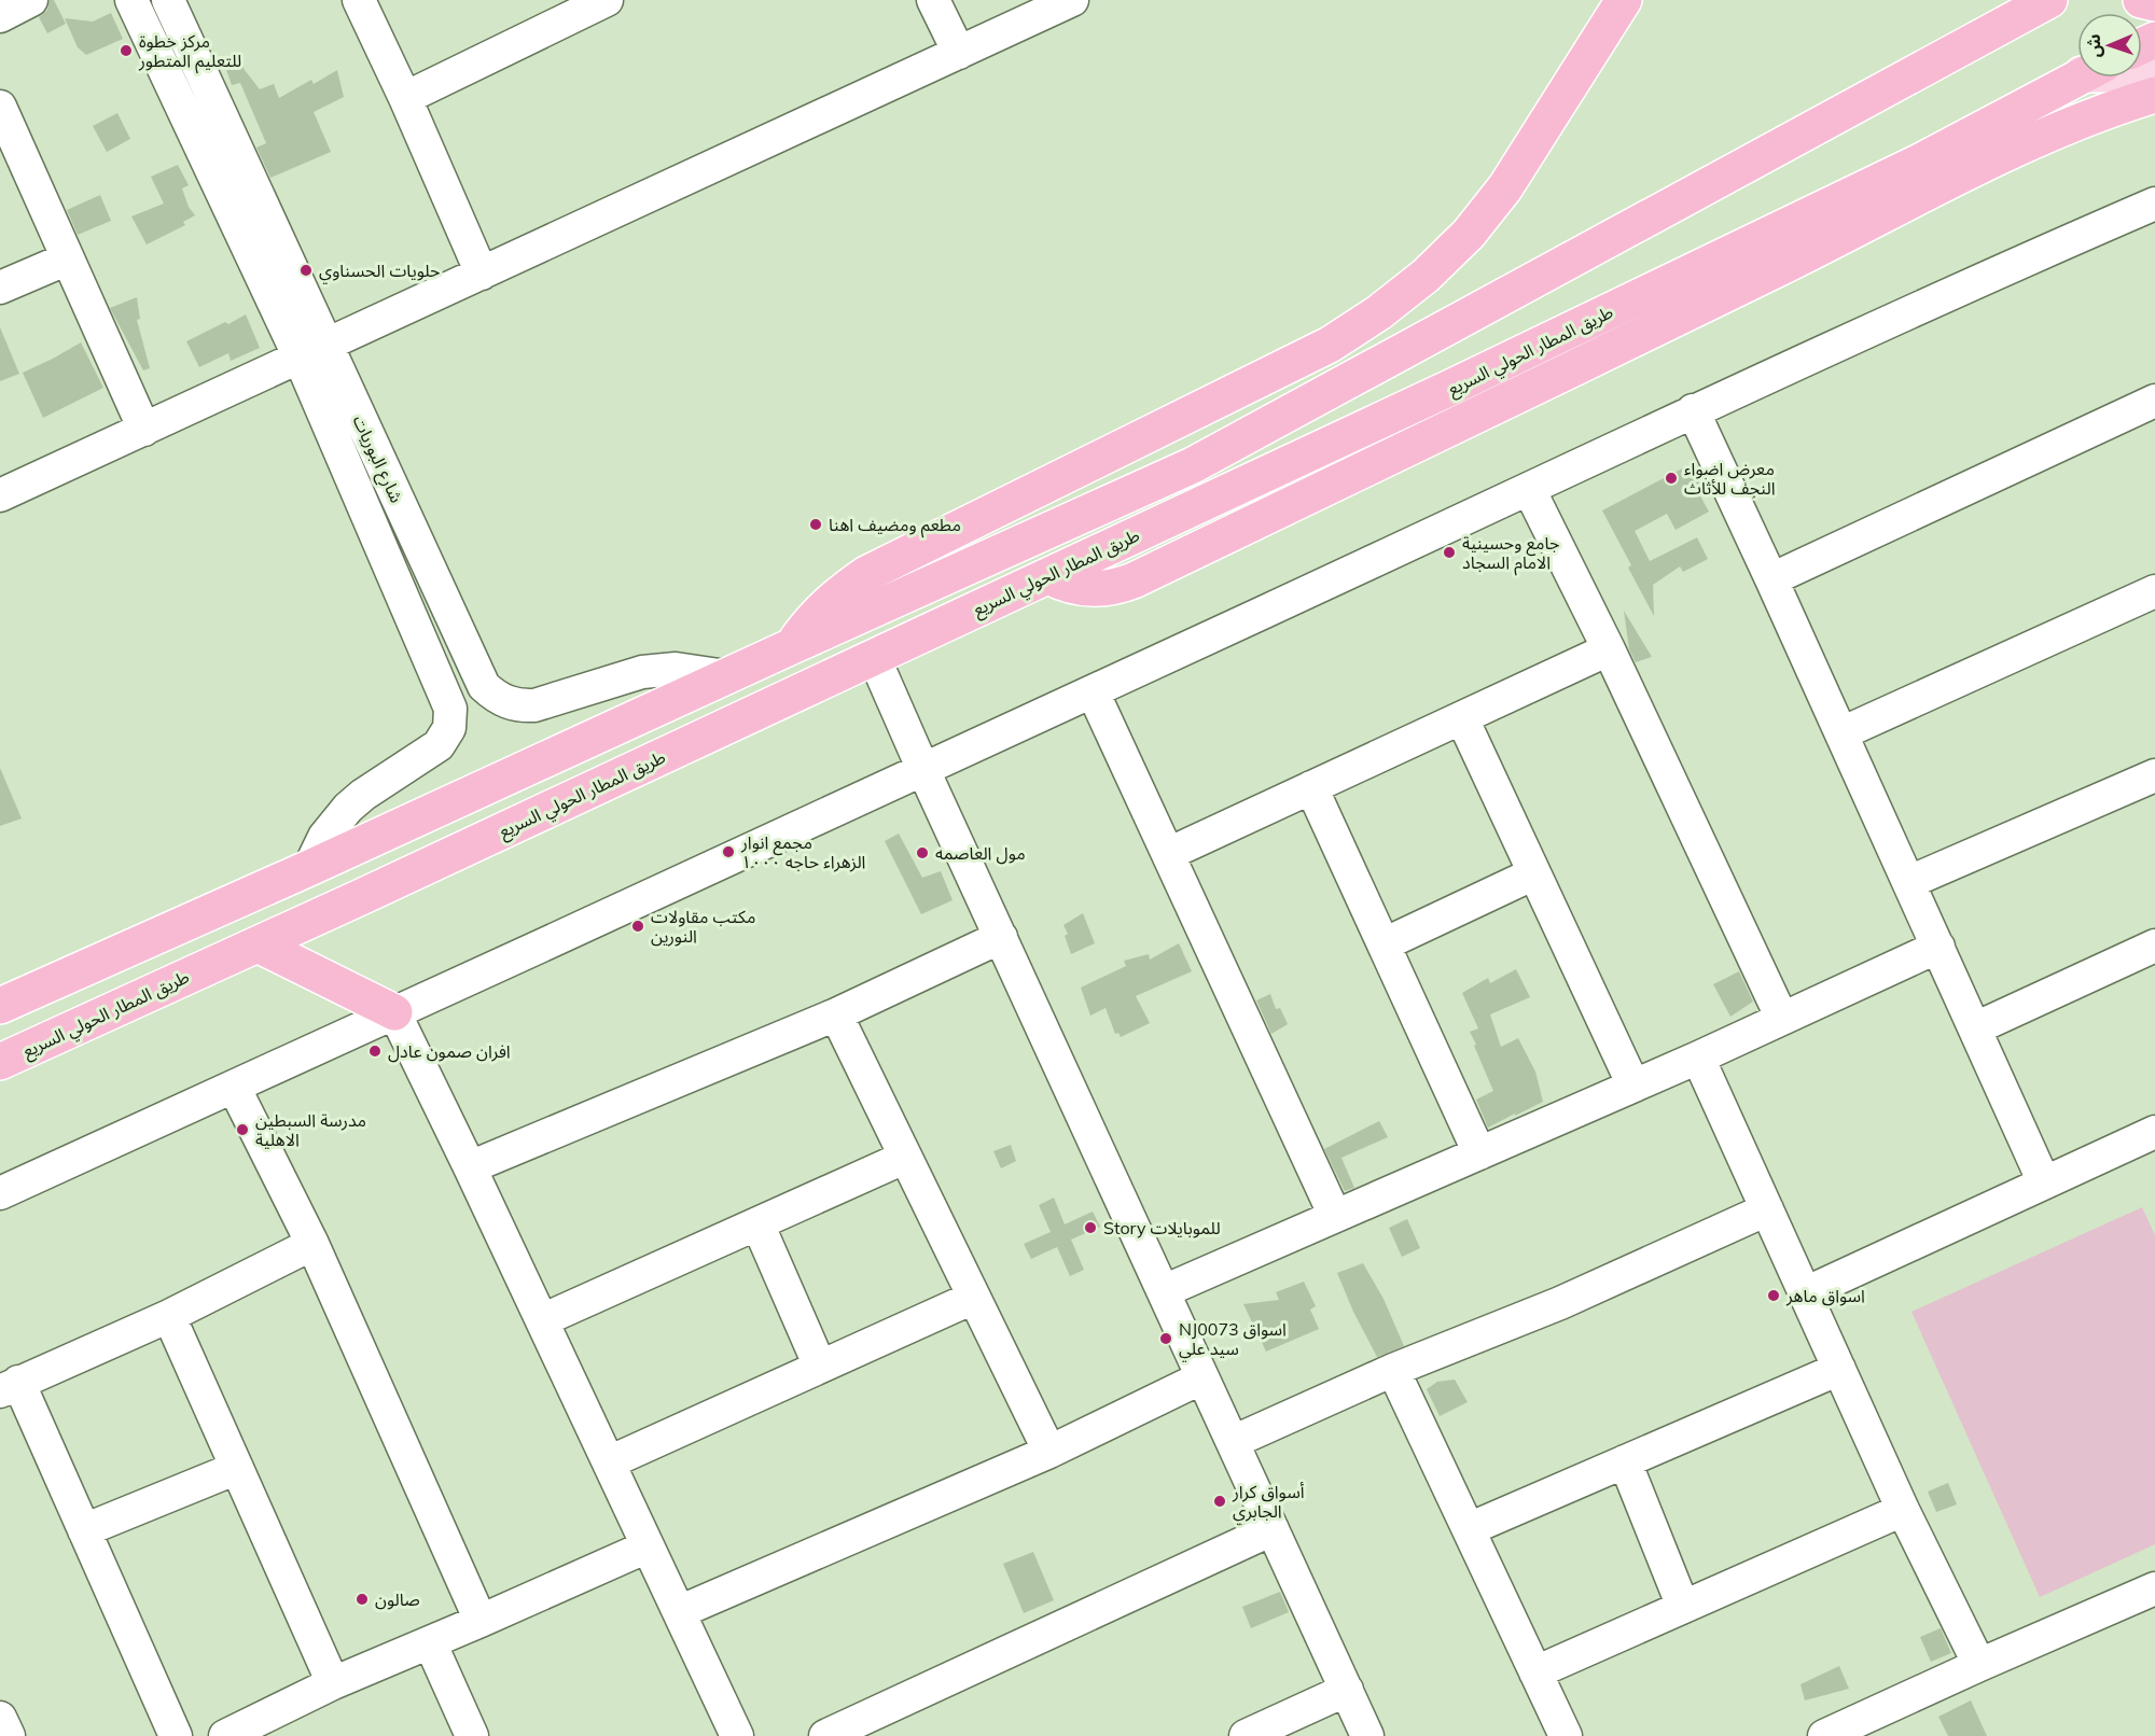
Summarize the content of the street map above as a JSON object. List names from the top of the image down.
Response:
{
  "streets": {
    "highway": ["طريق المطار الحولي السريع"],
    "street": ["شارع البوريات"]
  },
  "places": [
    "مركز خطوة للتعليم المتطور",
    "حلويات الحسناوي",
    "معرض اضواء النجف للأثاث",
    "مطعم ومضيف اهنا",
    "جامع وحسينية الامام السجاد",
    "مجمع انوار الزهراء حاجه ١٠٠٠",
    "مول العاصمه",
    "مكتب مقاولات النورين",
    "افران صمون عادل",
    "مدرسة السبطين الاهلية",
    "Story للموبايلات",
    "اسواق ماهر",
    "NJ0073 اسواق سيد علي",
    "أسواق كرار الجابري",
    "صالون"
  ],
  "north": "left"
}
